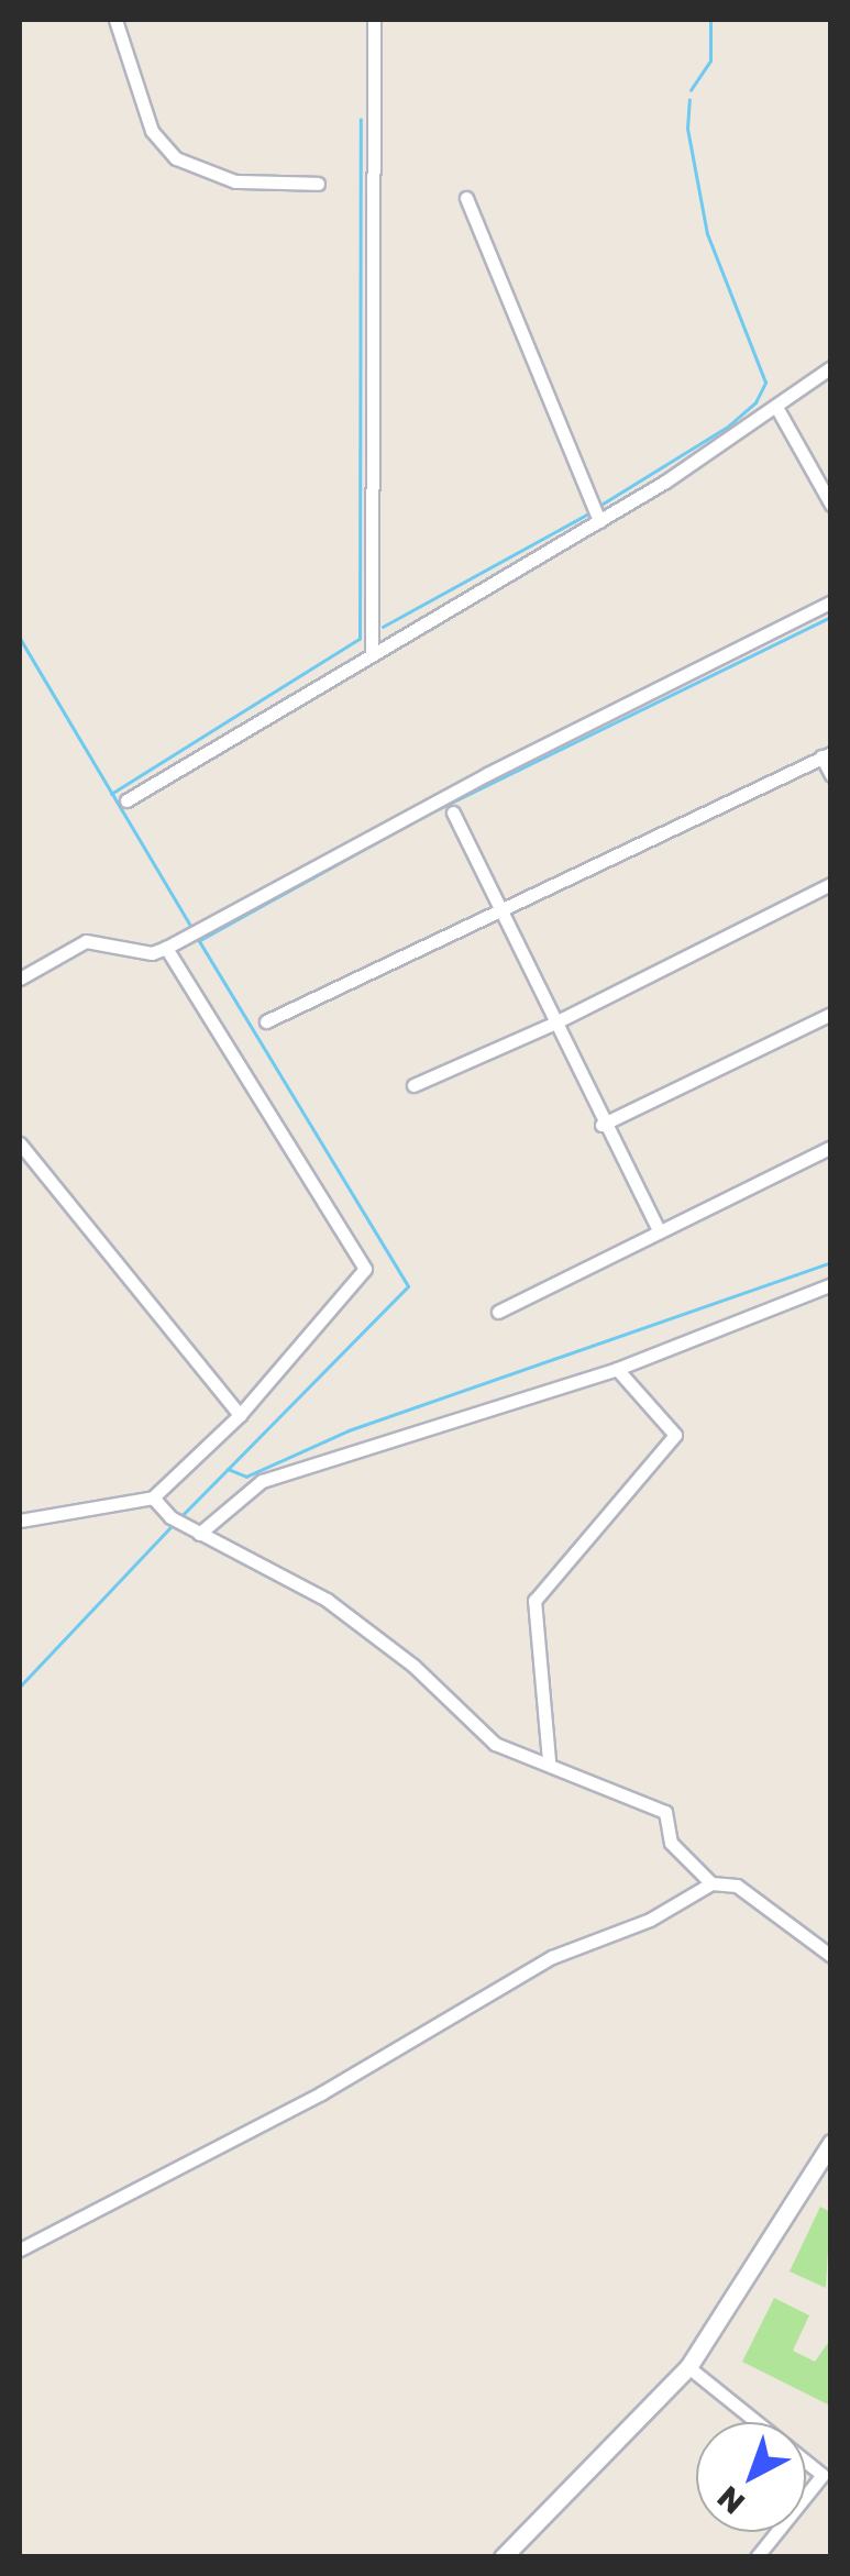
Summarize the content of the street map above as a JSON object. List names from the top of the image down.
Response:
{
  "north": "bottom left"
}
